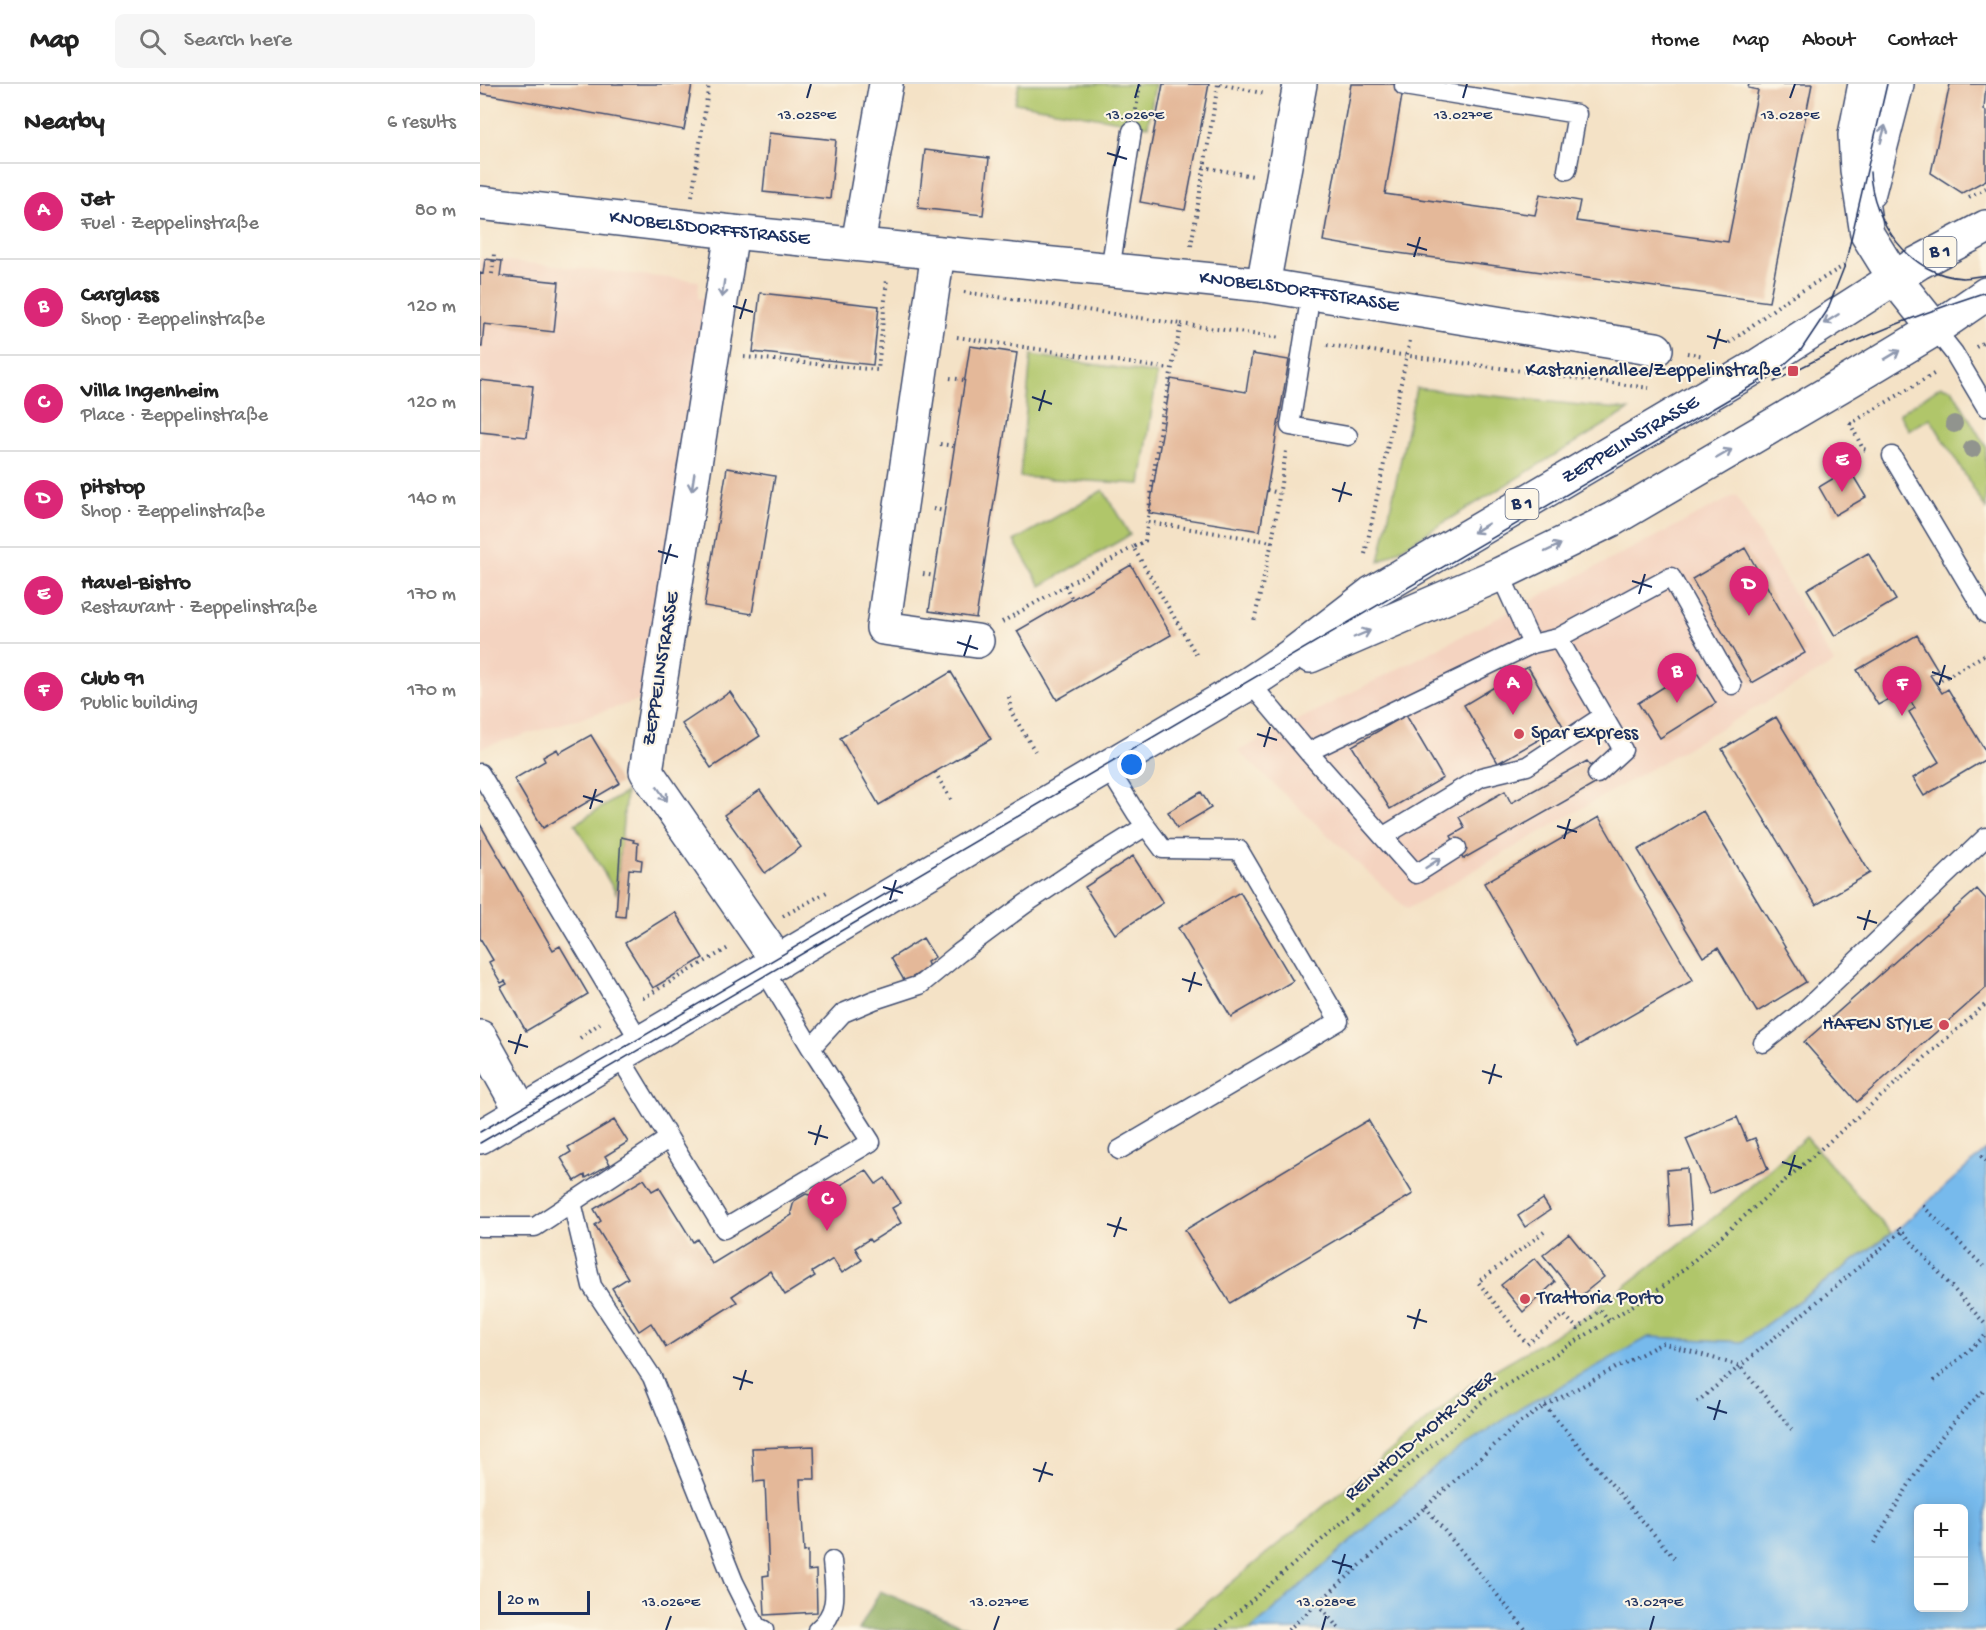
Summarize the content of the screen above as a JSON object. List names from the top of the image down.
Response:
{
  "streets": {
    "street": ["KNOBELSDORFFSTRASSE", "B 1", "ZEPPELINSTRASSE"],
    "path": ["REINHOLD-MOHR-UFER"]
  },
  "crossings": [
    ["KNOBELSDORFFSTRASSE", "ZEPPELINSTRASSE"]
  ],
  "places": {
    "transit": ["Kastanienallee/Zeppelinstraße"],
    "other": ["Spar Express", "HAFEN STYLE", "Trattoria Porto"]
  },
  "scale_bar": "20 m",
  "page": {
    "header": "Map",
    "search": "Search here",
    "nav": [
      "Home",
      "Map",
      "About",
      "Contact"
    ],
    "heading": ["Nearby", "6 results"],
    "list": [
      {
        "mark": "A",
        "name": "Jet",
        "note": "Fuel · Zeppelinstraße",
        "value": "80 m"
      },
      {
        "mark": "B",
        "name": "Carglass",
        "note": "Shop · Zeppelinstraße",
        "value": "120 m"
      },
      {
        "mark": "C",
        "name": "Villa Ingenheim",
        "note": "Place · Zeppelinstraße",
        "value": "120 m"
      },
      {
        "mark": "D",
        "name": "pitstop",
        "note": "Shop · Zeppelinstraße",
        "value": "140 m"
      },
      {
        "mark": "E",
        "name": "Havel-Bistro",
        "note": "Restaurant · Zeppelinstraße",
        "value": "170 m"
      },
      {
        "mark": "F",
        "name": "Club 91",
        "note": "Public building",
        "value": "170 m"
      }
    ],
    "pins": [
      "E",
      "D",
      "B",
      "A",
      "F",
      "C"
    ],
    "map_buttons": ["+", "−"],
    "scale": "20 m"
  },
  "coordinates": [
    "13.025°E",
    "13.026°E",
    "13.027°E",
    "13.028°E",
    "13.029°E"
  ]
}
